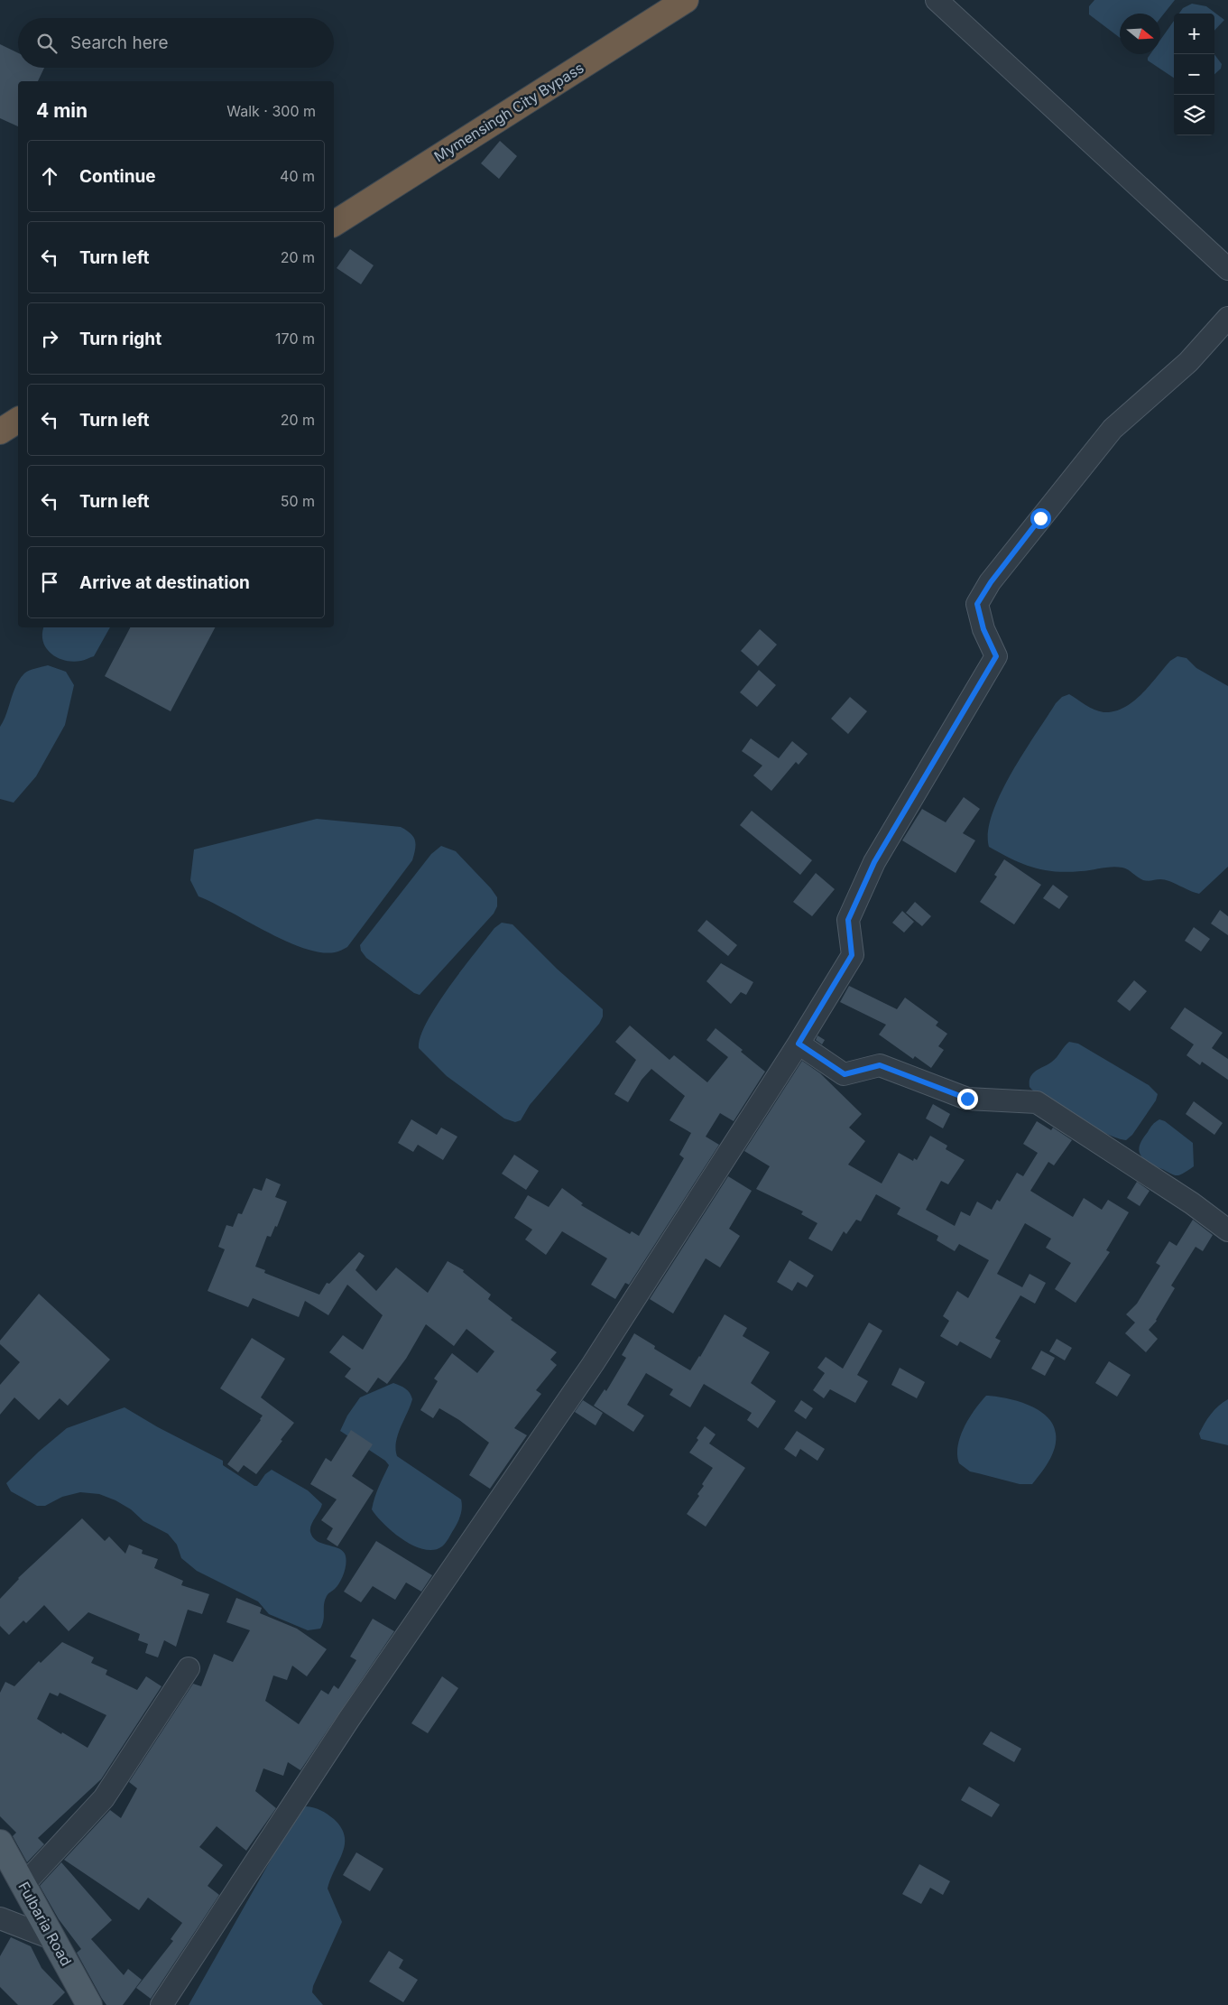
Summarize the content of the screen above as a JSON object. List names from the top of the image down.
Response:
{
  "streets": {
    "highway": ["Mymensingh City Bypass"],
    "main road": ["Fulbaria Road"]
  },
  "north": "right",
  "page": {
    "map_buttons": ["+", "−"],
    "search": "Search here",
    "heading": ["4 min", "Walk · 300 m"],
    "list": [
      ["Continue", "40 m"],
      ["Turn left", "20 m"],
      ["Turn right", "170 m"],
      ["Turn left", "20 m"],
      ["Turn left", "50 m"],
      "Arrive at destination"
    ]
  }
}
